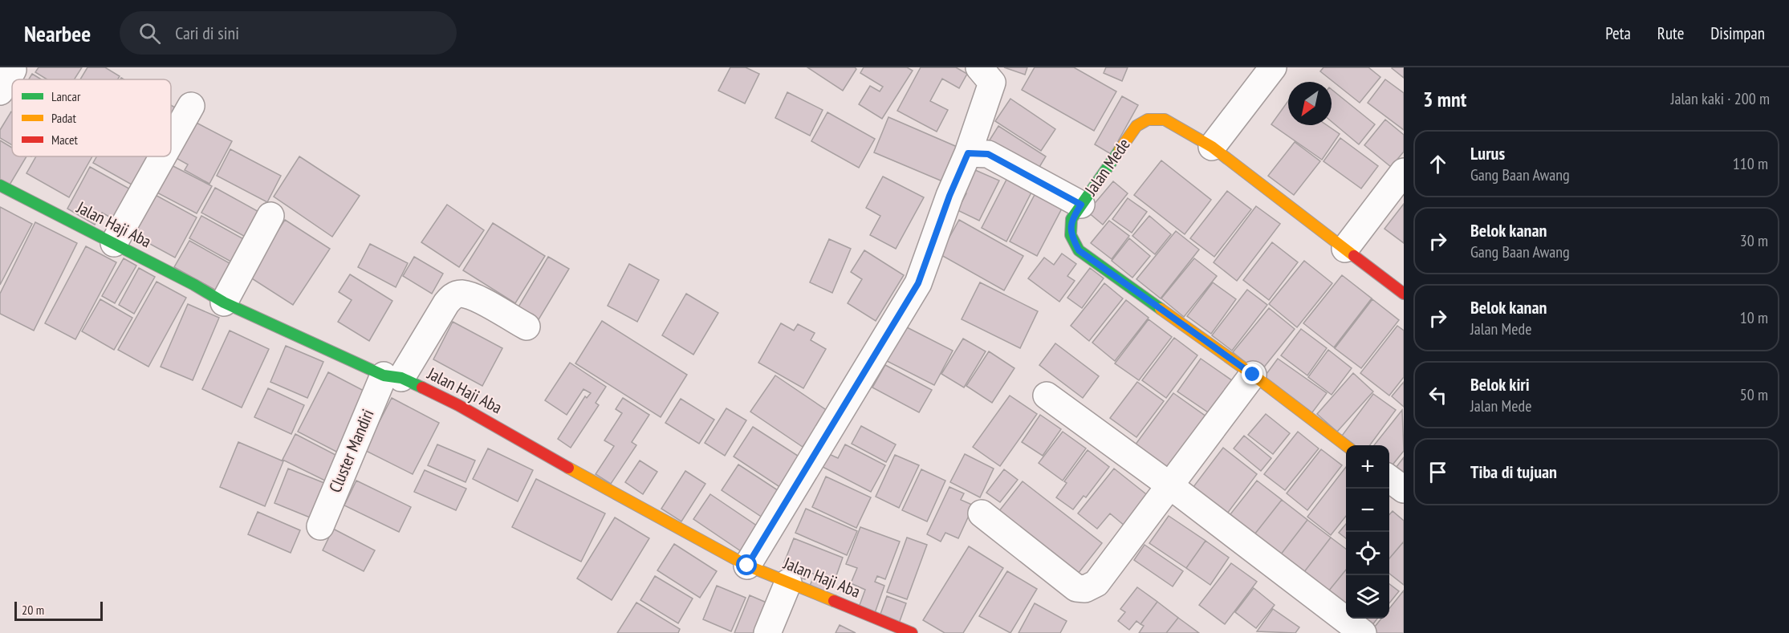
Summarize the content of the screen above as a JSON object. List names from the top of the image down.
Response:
{
  "streets": {
    "street": ["Jalan Mede", "Jalan Haji Aba", "Cluster Mandiri"]
  },
  "crossings": [
    ["Jalan Haji Aba", "Cluster Mandiri"]
  ],
  "legend": ["Lancar", "Padat", "Macet"],
  "scale_bar": "20 m",
  "north": "bottom left",
  "page": {
    "header": "Nearbee",
    "search": "Cari di sini",
    "nav": ["Peta", "Rute", "Disimpan"],
    "heading": ["3 mnt", "Jalan kaki · 200 m"],
    "list": [
      ["Lurus", "Gang Baan Awang", "110 m"],
      ["Belok kanan", "Gang Baan Awang", "30 m"],
      ["Belok kanan", "Jalan Mede", "10 m"],
      ["Belok kiri", "Jalan Mede", "50 m"],
      "Tiba di tujuan"
    ],
    "map_buttons": ["+", "−"],
    "scale": "20 m"
  }
}
